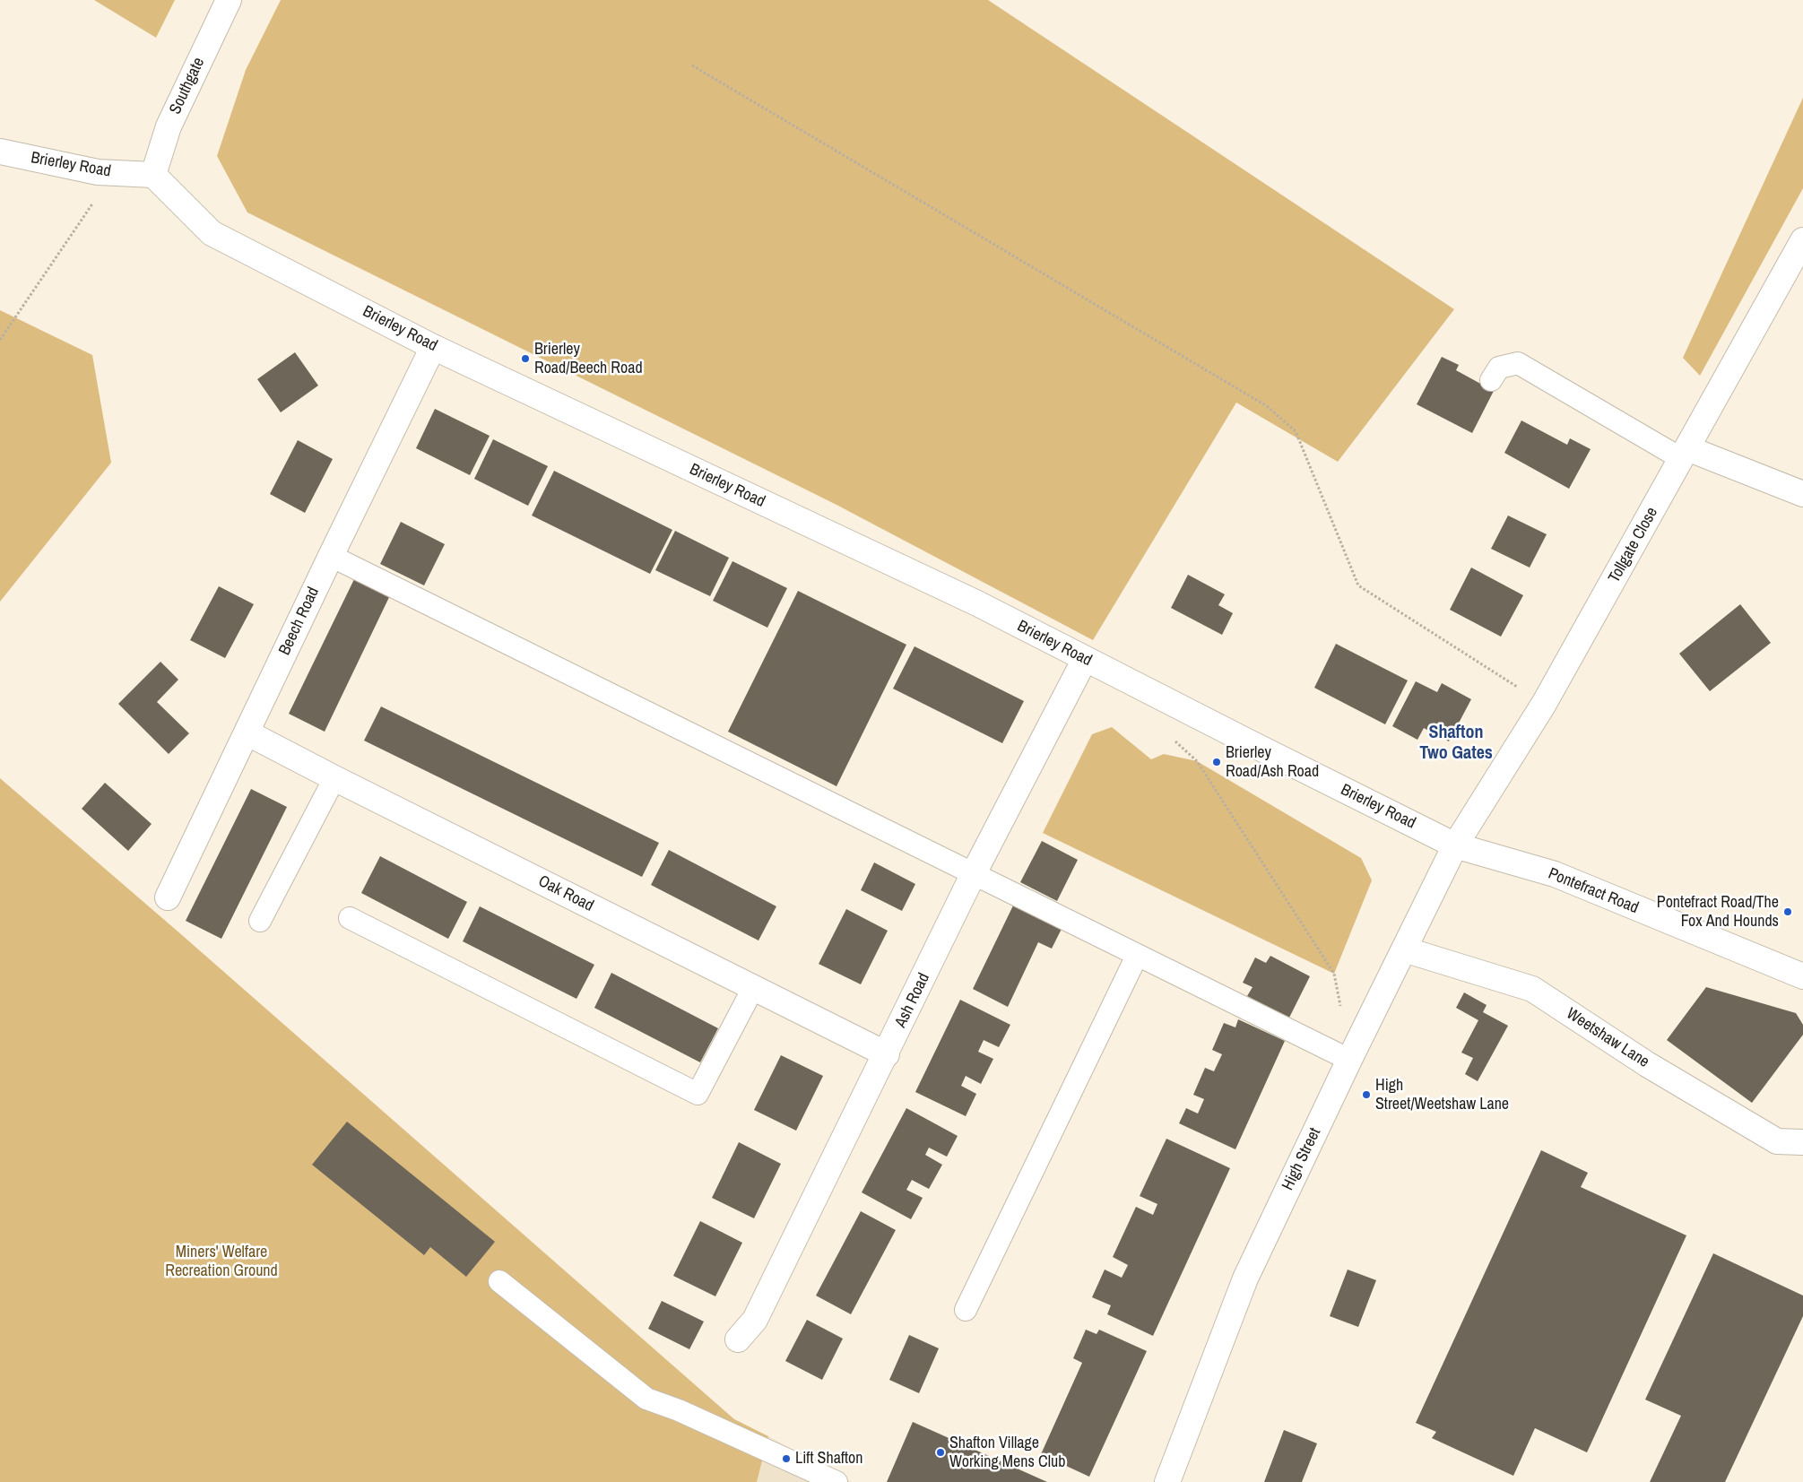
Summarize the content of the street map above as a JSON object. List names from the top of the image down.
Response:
{
  "streets": {
    "street": [
      "Southgate",
      "Brierley Road",
      "Tollgate Close",
      "Beech Road",
      "Pontefract Road",
      "Oak Road",
      "Ash Road",
      "Weetshaw Lane",
      "High Street"
    ]
  },
  "crossings": [
    ["Southgate", "Brierley Road"],
    ["Brierley Road", "Tollgate Close"],
    ["Brierley Road", "Beech Road"],
    ["Brierley Road", "Pontefract Road"],
    ["Brierley Road", "Ash Road"],
    ["Brierley Road", "High Street"],
    ["Tollgate Close", "Pontefract Road"],
    ["Tollgate Close", "High Street"],
    ["Beech Road", "Oak Road"],
    ["Pontefract Road", "High Street"],
    ["Oak Road", "Ash Road"],
    ["Weetshaw Lane", "High Street"]
  ],
  "districts": ["Shafton Two Gates"],
  "parks": ["Miners' Welfare Recreation Ground"],
  "places": [
    "Brierley Road/Beech Road",
    "Brierley Road/Ash Road",
    "Pontefract Road/The Fox And Hounds",
    "High Street/Weetshaw Lane",
    "Shafton Village Working Mens Club",
    "Lift Shafton"
  ]
}
